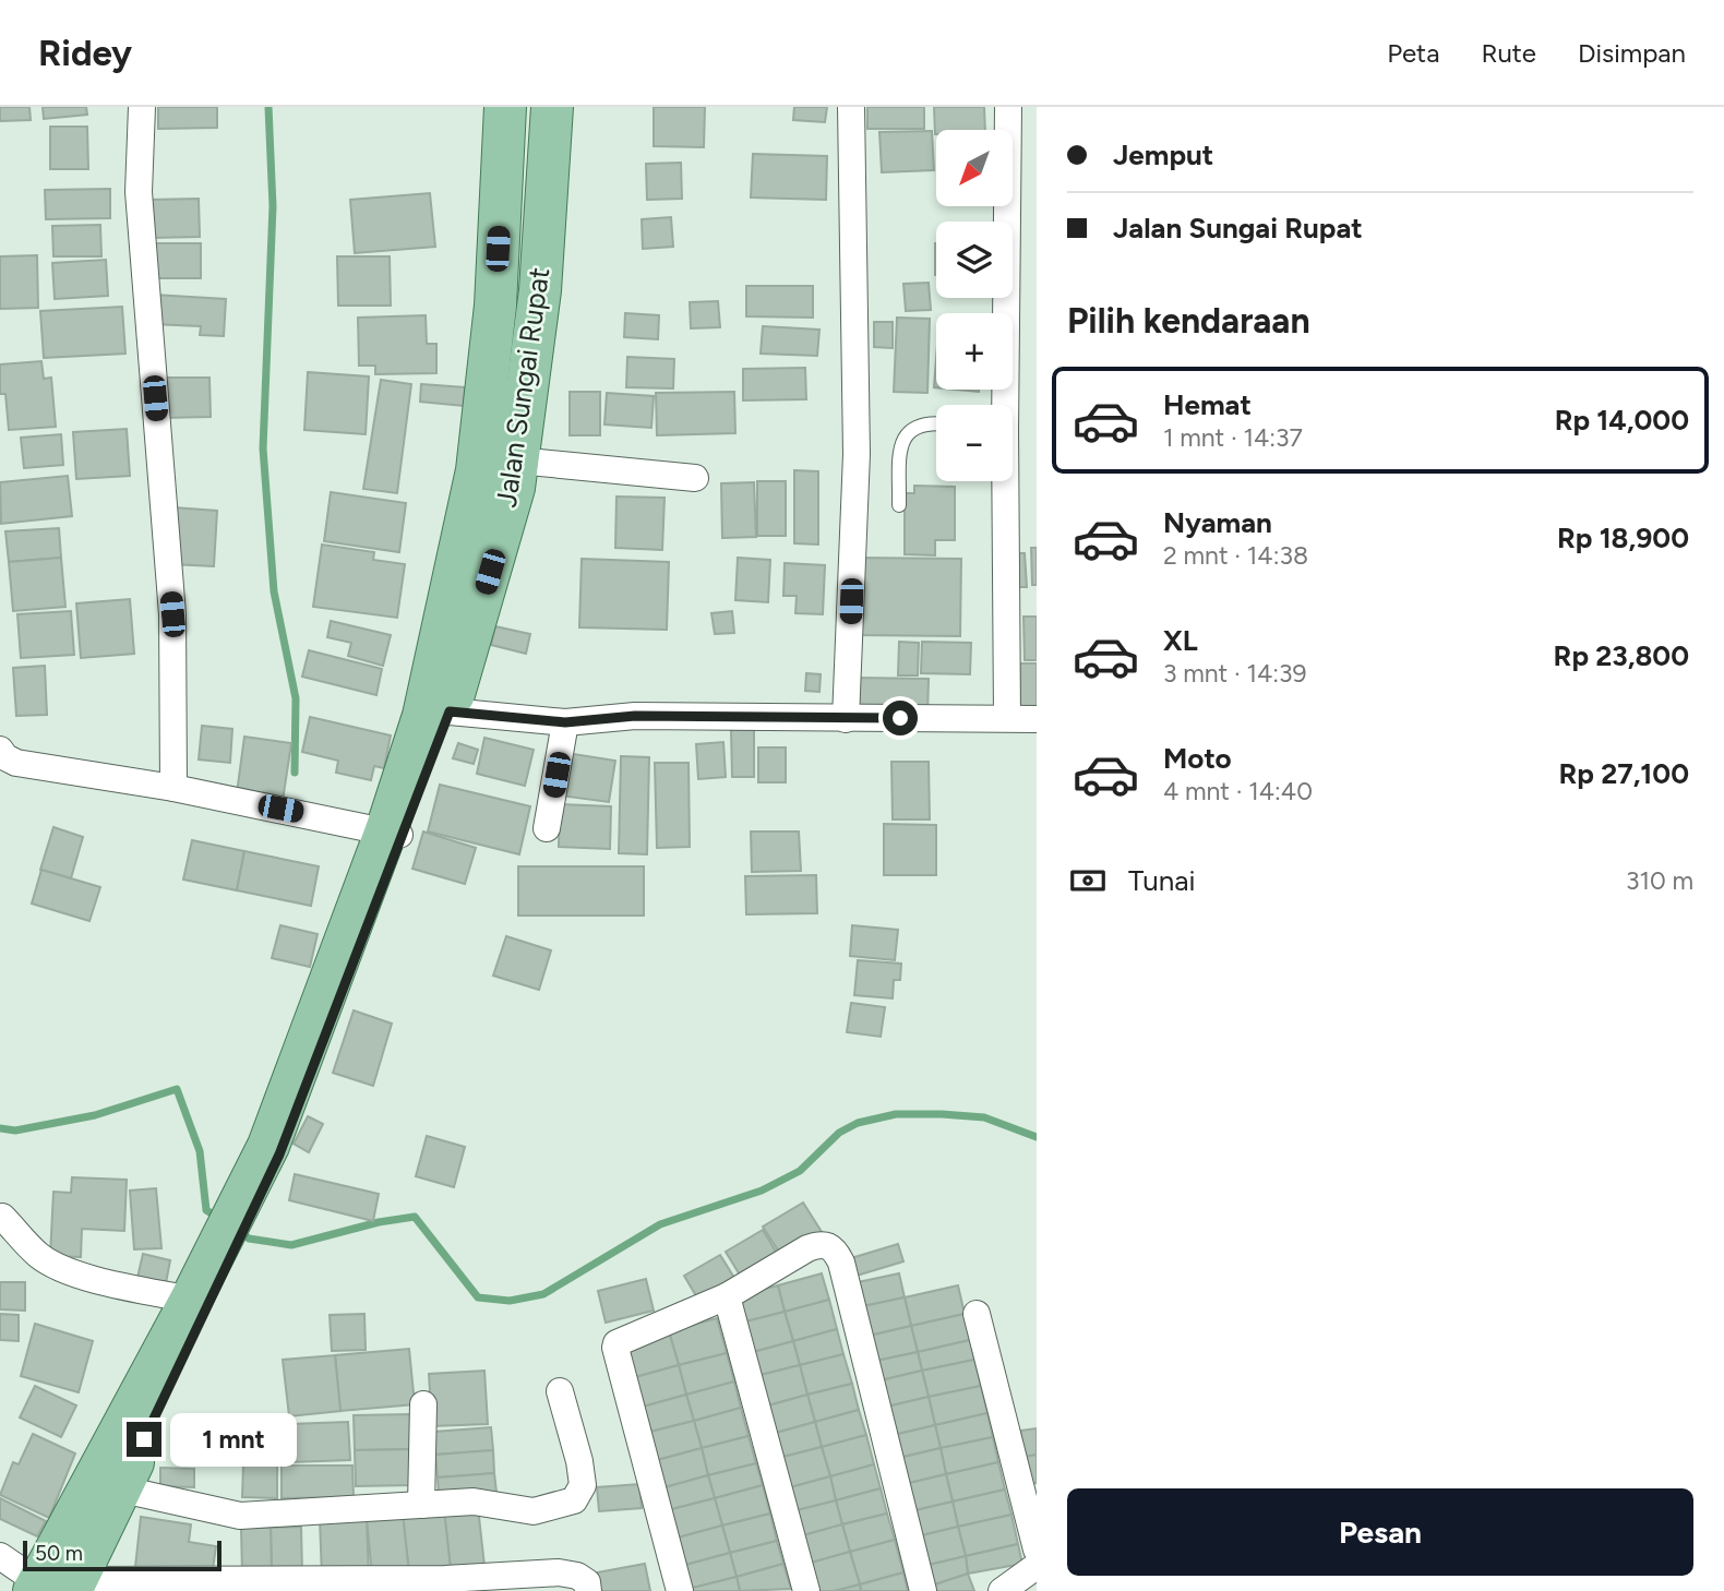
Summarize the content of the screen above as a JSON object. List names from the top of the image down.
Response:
{
  "streets": {
    "main road": ["Jalan Sungai Rupat"]
  },
  "scale_bar": "50 m",
  "north": "bottom left",
  "page": {
    "header": "Ridey",
    "nav": ["Peta", "Rute", "Disimpan"],
    "banner": ["Jemput", "Jalan Sungai Rupat"],
    "map_buttons": ["+", "−"],
    "heading": "Pilih kendaraan",
    "list": [
      {
        "name": "Hemat",
        "note": "1 mnt · 14:37",
        "value": "Rp 14,000"
      },
      {
        "name": "Nyaman",
        "note": "2 mnt · 14:38",
        "value": "Rp 18,900"
      },
      {
        "name": "XL",
        "note": "3 mnt · 14:39",
        "value": "Rp 23,800"
      },
      {
        "name": "Moto",
        "note": "4 mnt · 14:40",
        "value": "Rp 27,100"
      }
    ],
    "pay": ["Tunai", "310 m"],
    "bubble": "1 mnt",
    "buttons": "Pesan",
    "scale": "50 m"
  }
}
